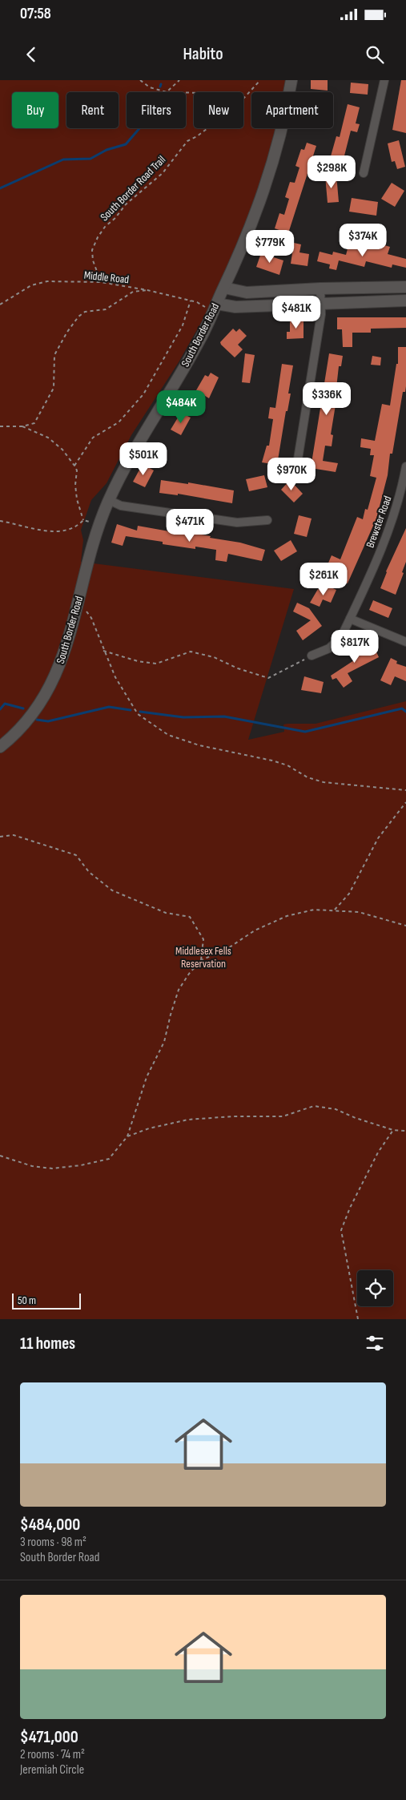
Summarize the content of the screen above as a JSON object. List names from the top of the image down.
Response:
{
  "streets": {
    "main road": ["South Border Road"],
    "street": ["Brewster Road"],
    "path": ["South Border Road Trail", "Middle Road"]
  },
  "crossings": [
    ["South Border Road Trail", "Middle Road"],
    ["Middle Road", "South Border Road"]
  ],
  "parks": ["Middlesex Fells Reservation"],
  "scale_bar": "50 m",
  "page": {
    "status": "07:58",
    "header": "Habito",
    "chip": [
      "Buy",
      "Rent",
      "Filters",
      "New",
      "Apartment"
    ],
    "price": [
      "$298K",
      "$374K",
      "$779K",
      "$481K",
      "$336K",
      "$484K",
      "$501K",
      "$970K",
      "$471K",
      "$261K",
      "$817K"
    ],
    "scale": "50 m",
    "heading": "11 homes",
    "list": [
      {
        "name": "$484,000",
        "note": "3 rooms · 98 m² · South Border Road"
      },
      {
        "name": "$471,000",
        "note": "2 rooms · 74 m² · Jeremiah Circle"
      }
    ]
  }
}
